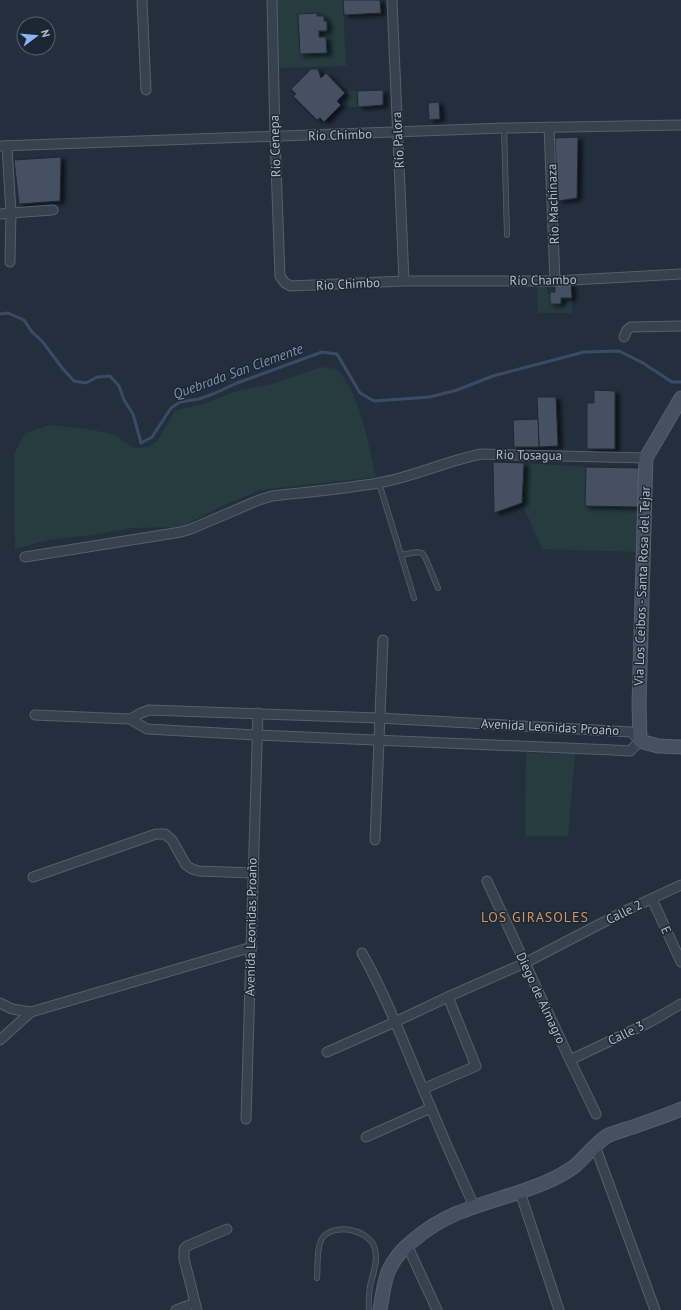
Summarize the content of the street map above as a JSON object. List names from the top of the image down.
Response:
{
  "streets": {
    "main road": ["Via Los Ceibos - Santa Rosa del Tejar"],
    "street": [
      "Río Chimbo",
      "Río Palora",
      "Río Cenepa",
      "Río Machinaza",
      "Río Chambo",
      "Rio Chimbo",
      "Rio Tosagua",
      "Avenida Leonidas Proaño",
      "Calle 2",
      "E",
      "Diego de Almagro",
      "Calle 3"
    ]
  },
  "crossings": [
    ["Río Chimbo", "Río Palora"],
    ["Río Chimbo", "Río Cenepa"],
    ["Río Chimbo", "Río Machinaza"],
    ["Río Palora", "Río Chambo"],
    ["Río Palora", "Rio Chimbo"],
    ["Río Cenepa", "Rio Chimbo"],
    ["Río Machinaza", "Río Chambo"],
    ["Río Chambo", "Rio Chimbo"],
    ["Rio Tosagua", "Via Los Ceibos - Santa Rosa del Tejar"],
    ["Via Los Ceibos - Santa Rosa del Tejar", "Avenida Leonidas Proaño"],
    ["Calle 2", "E"],
    ["Calle 2", "Diego de Almagro"],
    ["Diego de Almagro", "Calle 3"]
  ],
  "districts": ["LOS GIRASOLES"],
  "water": ["Quebrada San Clemente"],
  "north": "right"
}
